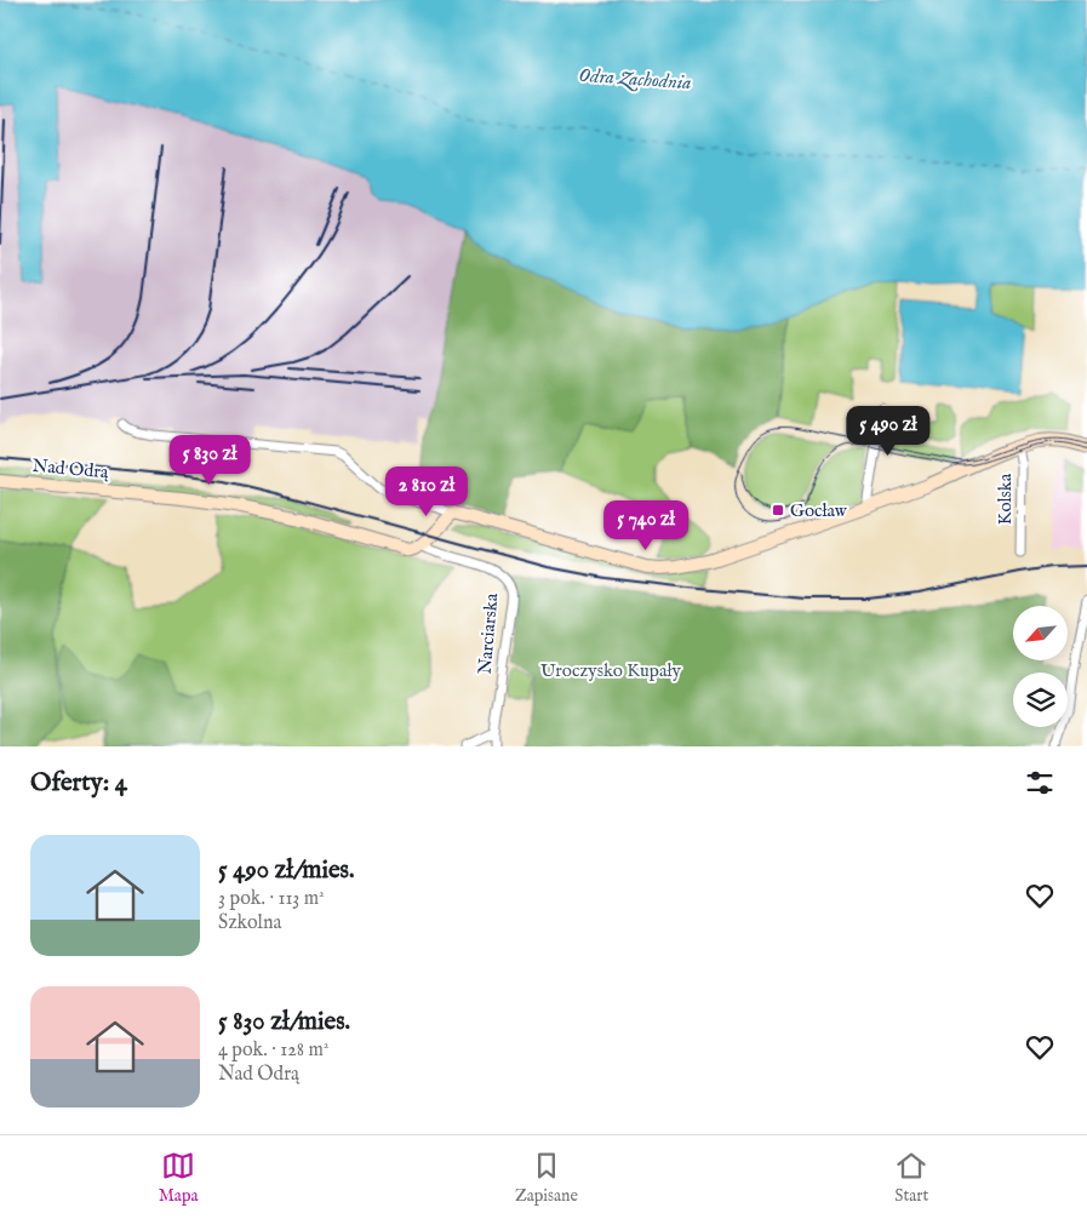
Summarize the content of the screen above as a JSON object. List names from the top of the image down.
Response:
{
  "streets": {
    "street": ["Nad Odrą", "Kolska", "Narciarska"]
  },
  "crossings": [
    ["Nad Odrą", "Narciarska"]
  ],
  "water": ["Odra Zachodnia"],
  "parks": ["Uroczysko Kupały"],
  "places": {
    "transit": ["Gocław"]
  },
  "north": "bottom left",
  "page": {
    "price": [
      "5 490 zł",
      "5 830 zł",
      "2 810 zł",
      "5 740 zł"
    ],
    "heading": "Oferty: 4",
    "list": [
      {
        "name": "5 490 zł/mies.",
        "note": "3 pok. · 113 m² · Szkolna"
      },
      {
        "name": "5 830 zł/mies.",
        "note": "4 pok. · 128 m² · Nad Odrą"
      }
    ],
    "tabs": ["Mapa", "Zapisane", "Start"]
  }
}
